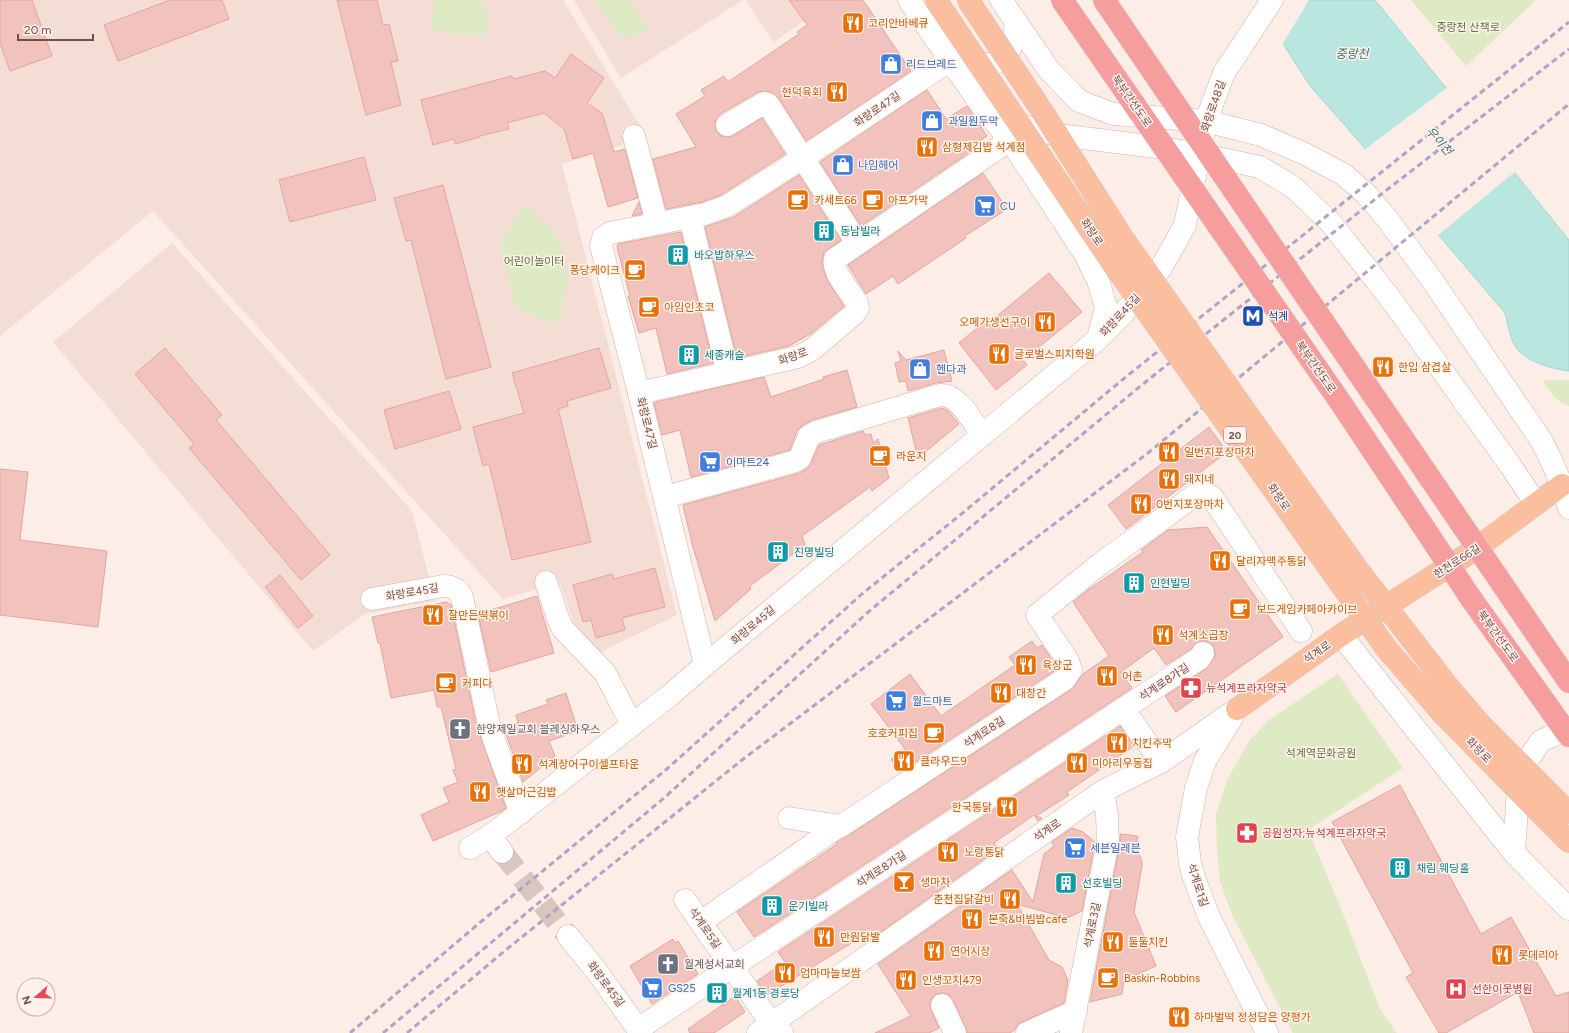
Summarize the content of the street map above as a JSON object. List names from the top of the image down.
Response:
{
  "streets": {
    "highway": ["북부간선도로"],
    "main road": [
      "화랑로",
      "20",
      "한천로66길",
      "석계로"
    ],
    "street": [
      "화랑로48길",
      "화랑로47길",
      "화랑로45길",
      "석계로8가길",
      "석계로8길",
      "석계로1길",
      "석계로3길",
      "석계로5길"
    ]
  },
  "crossings": [
    ["화랑로48길", "화랑로45길"],
    ["화랑로47길", "화랑로"],
    ["화랑로47길", "화랑로45길"],
    ["화랑로45길", "석계로8가길"],
    ["한천로66길", "석계로"],
    ["석계로", "석계로1길"],
    ["석계로", "석계로3길"],
    ["석계로", "석계로5길"],
    ["석계로8가길", "석계로5길"],
    ["석계로8길", "석계로5길"]
  ],
  "water": ["중랑천", "우이천"],
  "parks": ["중랑천 산책로", "어린이놀이터", "석계역문화공원"],
  "places": {
    "restaurant": [
      "코리안바베큐",
      "현덕육회",
      "삼형제김밥 석계점",
      "오메가생선구이",
      "글로벌스피치학원",
      "한입 삼겹살",
      "일번지포장마차",
      "돼지네",
      "0번지포장마차",
      "달리자맥주통닭",
      "잘만든떡볶이",
      "석계소곱창",
      "육장군",
      "어촌",
      "대창간",
      "치킨주막",
      "클라우드9",
      "미아리우동집",
      "석계장어구이셀프타운",
      "햇살머근김밥",
      "한국통닭",
      "노랑통닭",
      "춘천집닭갈비",
      "본죽&비빔밥cafe",
      "만원닭발",
      "둘둘치킨",
      "연어시장",
      "롯데리아",
      "엄마마늘보쌈",
      "인생꼬치479",
      "하마벌떡 정성담은 양평가"
    ],
    "shop": [
      "리드브레드",
      "과일원두막",
      "나임헤어",
      "헨다과"
    ],
    "cafe": [
      "카세트66",
      "아프가막",
      "퐁당케이크",
      "아임인초코",
      "라운지",
      "보드게임카페아카이브",
      "커피다",
      "호호커피집",
      "Baskin-Robbins"
    ],
    "supermarket": [
      "CU",
      "이마트24",
      "월드마트",
      "세븐일레븐",
      "GS25"
    ],
    "building": [
      "동남빌라",
      "바오밥하우스",
      "세종캐슬",
      "진명빌딩",
      "인현빌딩",
      "채림 웨딩홀",
      "선호빌딩",
      "운기빌라",
      "월계1동 경로당"
    ],
    "metro station": ["석계"],
    "pharmacy": ["뉴석계프라자약국", "공원정자;뉴석계프라자약국"],
    "church": ["한양제일교회 블레싱하우스", "월계성서교회"],
    "bar": ["생마차"],
    "hospital": ["선한이웃병원"]
  },
  "scale_bar": "20 m",
  "north": "left"
}
